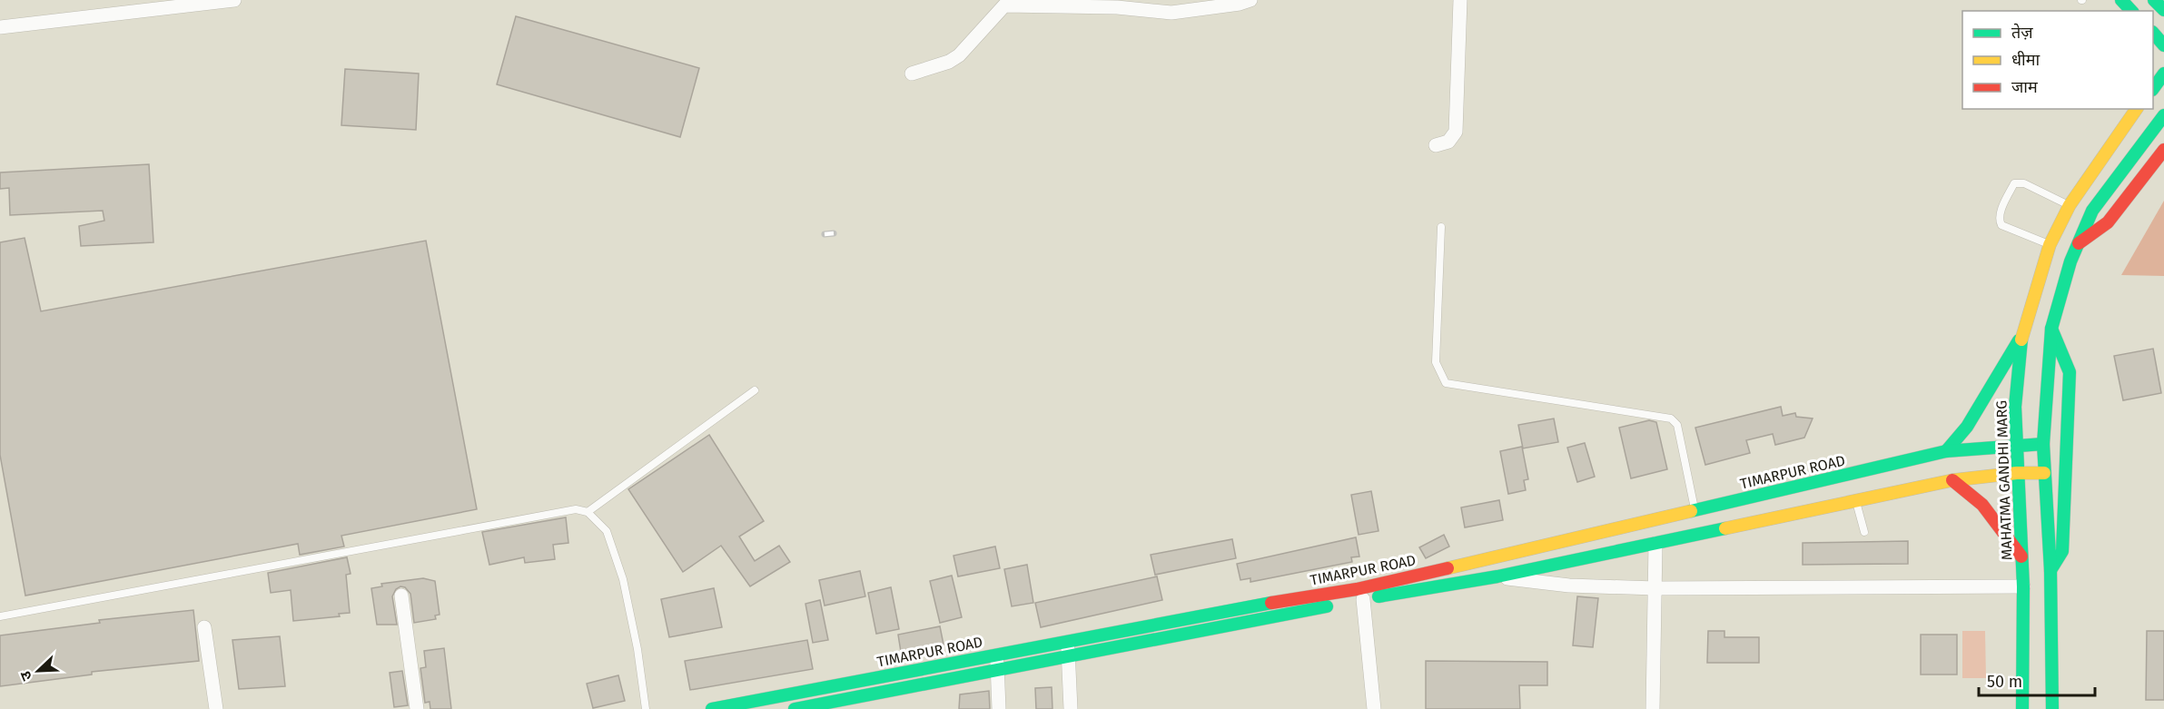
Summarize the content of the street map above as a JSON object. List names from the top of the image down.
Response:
{
  "streets": {
    "street": ["TIMARPUR ROAD", "MAHATMA GANDHI MARG"]
  },
  "crossings": [
    ["TIMARPUR ROAD", "MAHATMA GANDHI MARG"]
  ],
  "legend": ["तेज़", "धीमा", "जाम"],
  "scale_bar": "50 m",
  "north": "bottom left"
}
